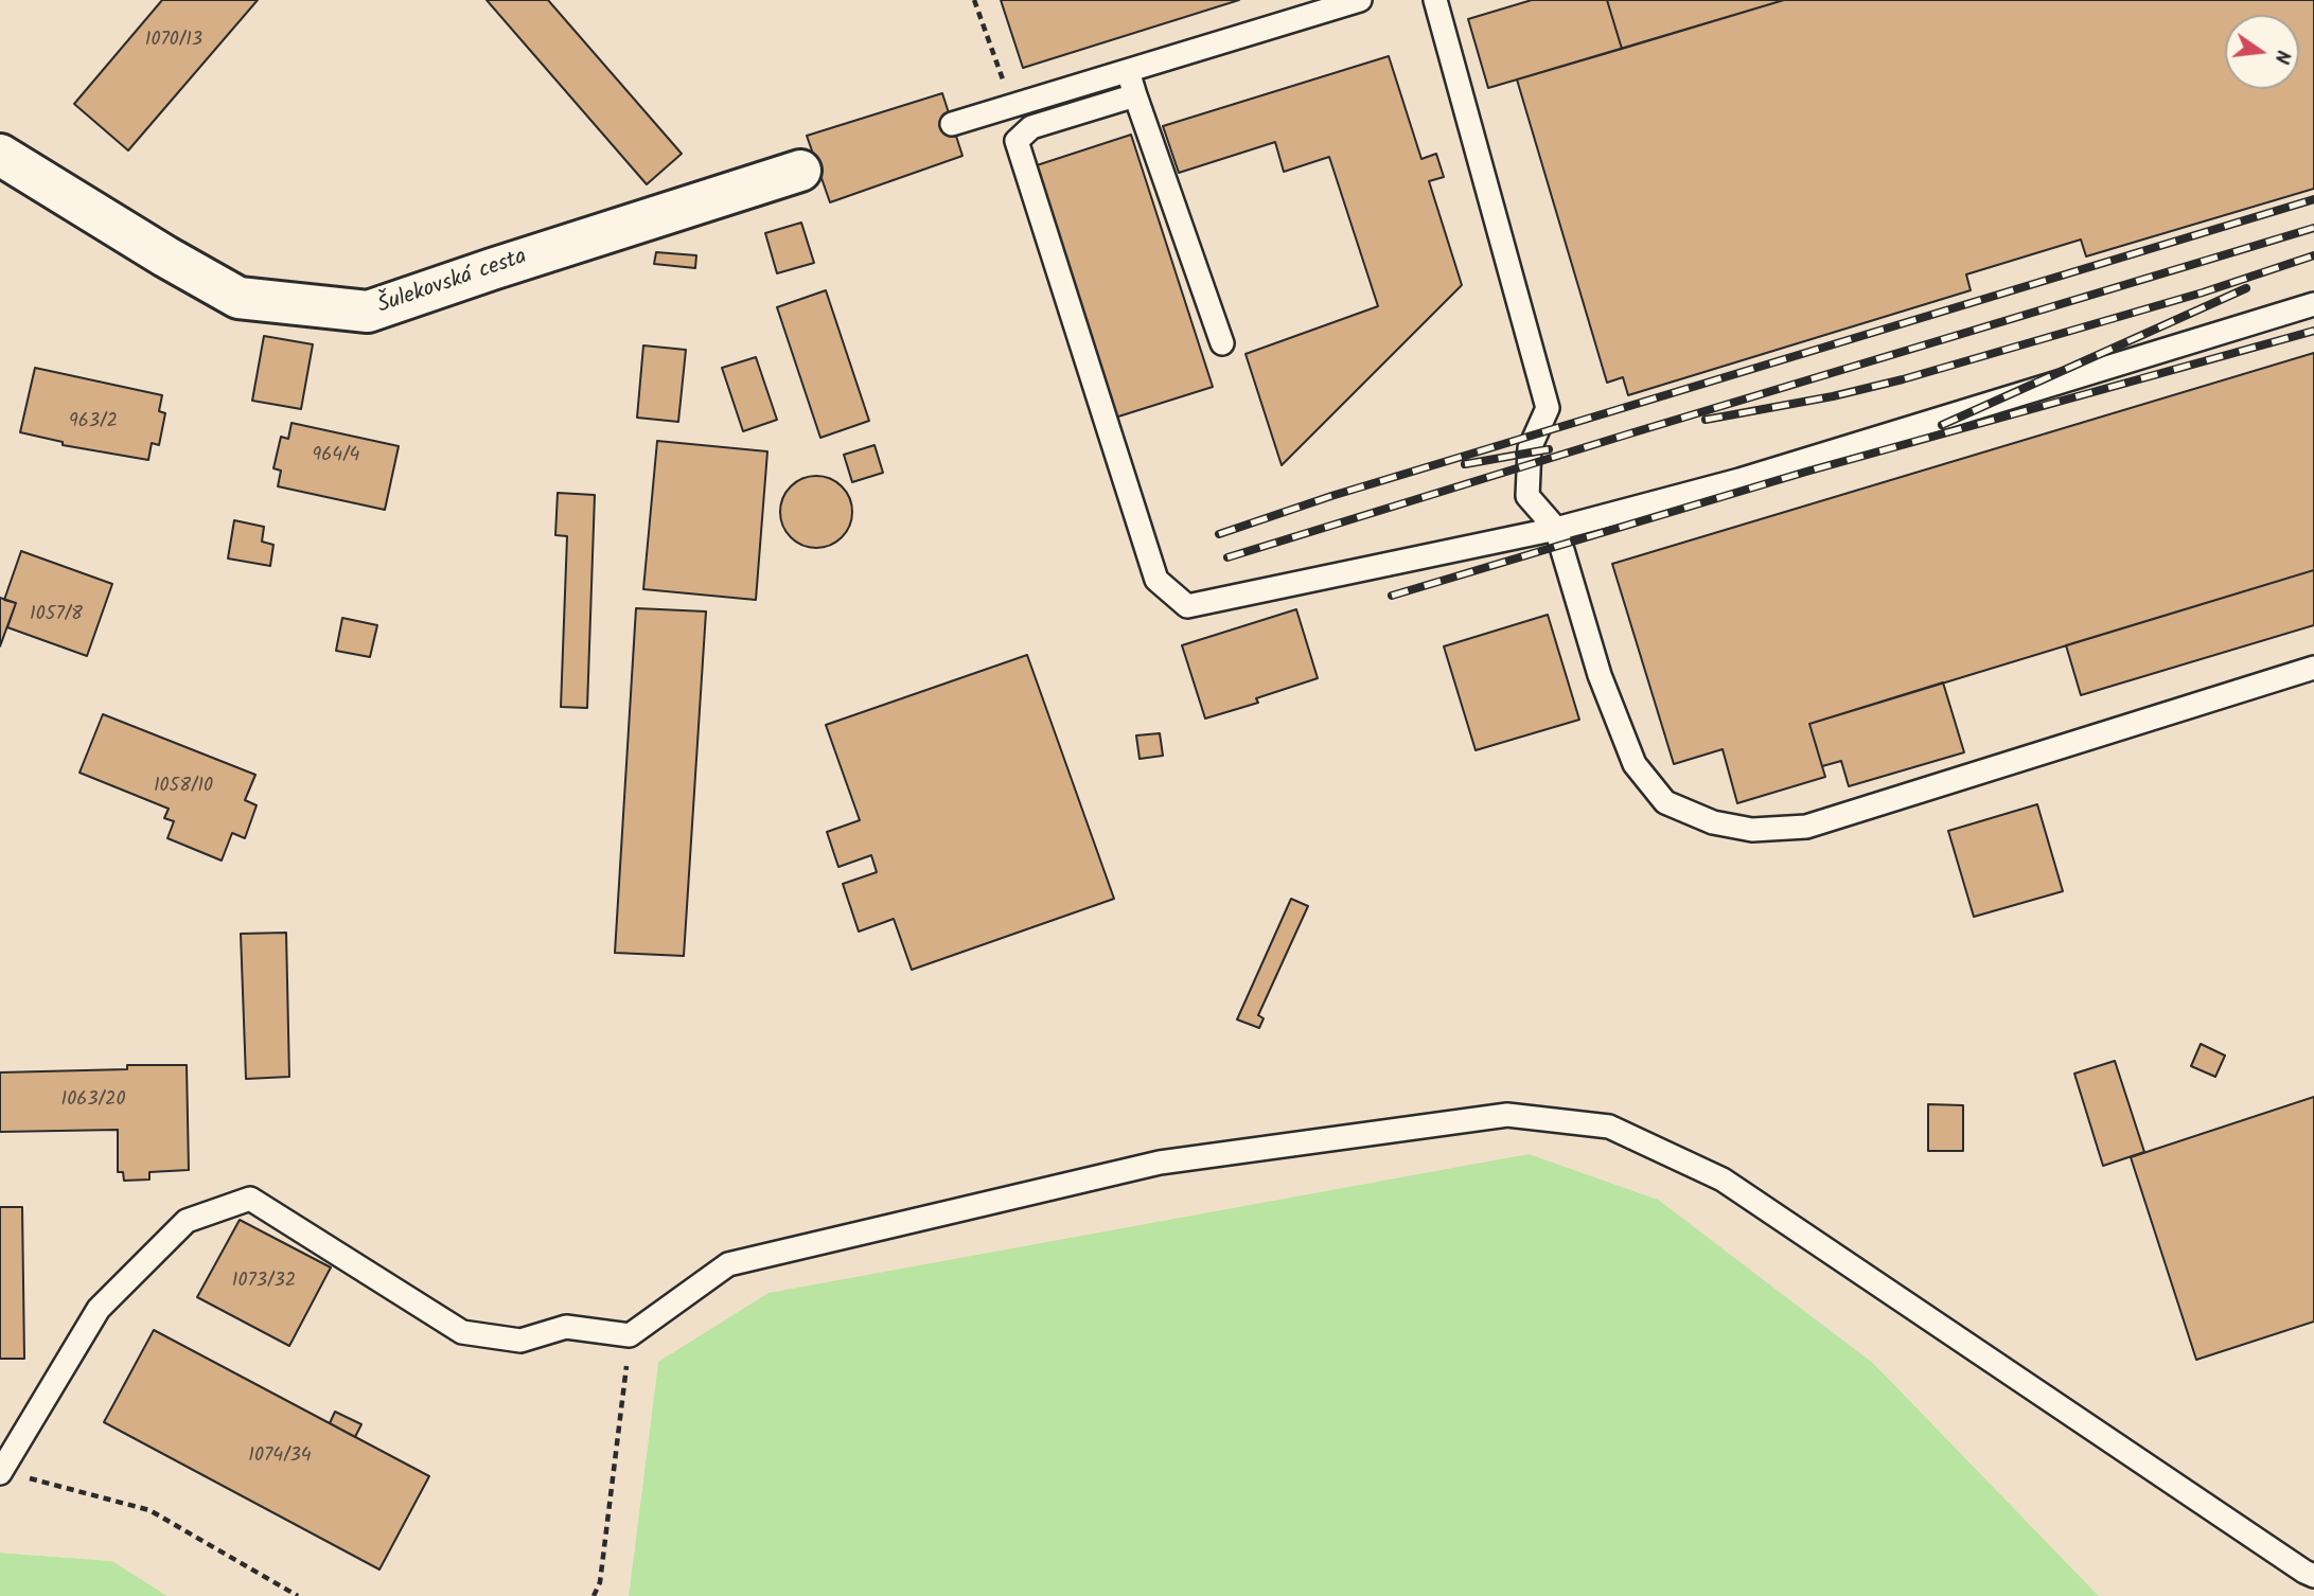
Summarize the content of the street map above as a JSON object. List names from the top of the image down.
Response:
{
  "streets": {
    "street": ["Šulekovská cesta"]
  },
  "house_numbers": [
    "1070/13",
    "963/2",
    "964/4",
    "1057/8",
    "1058/10",
    "1063/20",
    "1073/32",
    "1074/34"
  ],
  "north": "right"
}
